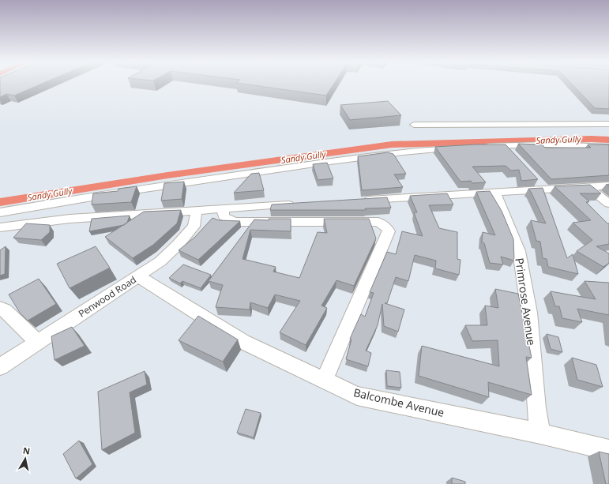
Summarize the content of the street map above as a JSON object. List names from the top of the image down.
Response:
{
  "streets": {
    "street": ["Penwood Road", "Primrose Avenue", "Balcombe Avenue"]
  },
  "crossings": [
    ["Penwood Road", "Balcombe Avenue"],
    ["Primrose Avenue", "Balcombe Avenue"]
  ],
  "water": ["Sandy Gully"],
  "north": "top"
}
